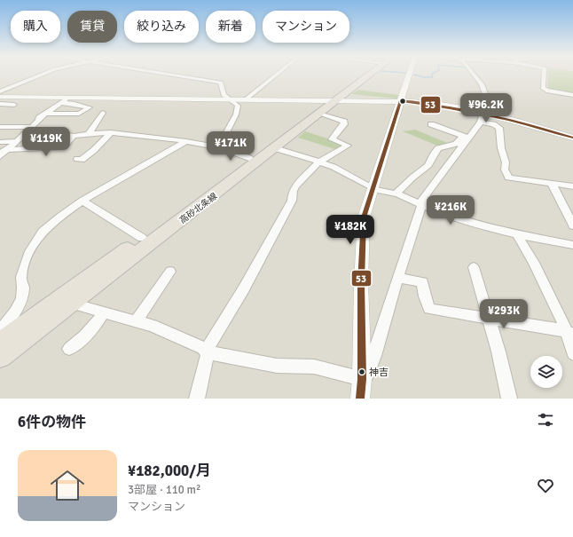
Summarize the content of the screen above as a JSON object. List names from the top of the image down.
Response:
{
  "streets": {
    "main road": ["高砂北条線"]
  },
  "places": ["神吉"],
  "lines": ["transit line 53"],
  "page": {
    "chip": [
      "購入",
      "賃貸",
      "絞り込み",
      "新着",
      "マンション"
    ],
    "price": [
      "¥96.2K",
      "¥119K",
      "¥171K",
      "¥216K",
      "¥182K",
      "¥293K"
    ],
    "heading": "6件の物件",
    "list": [
      {
        "name": "¥182,000/月",
        "note": "3部屋 · 110 m² · マンション"
      }
    ]
  }
}
